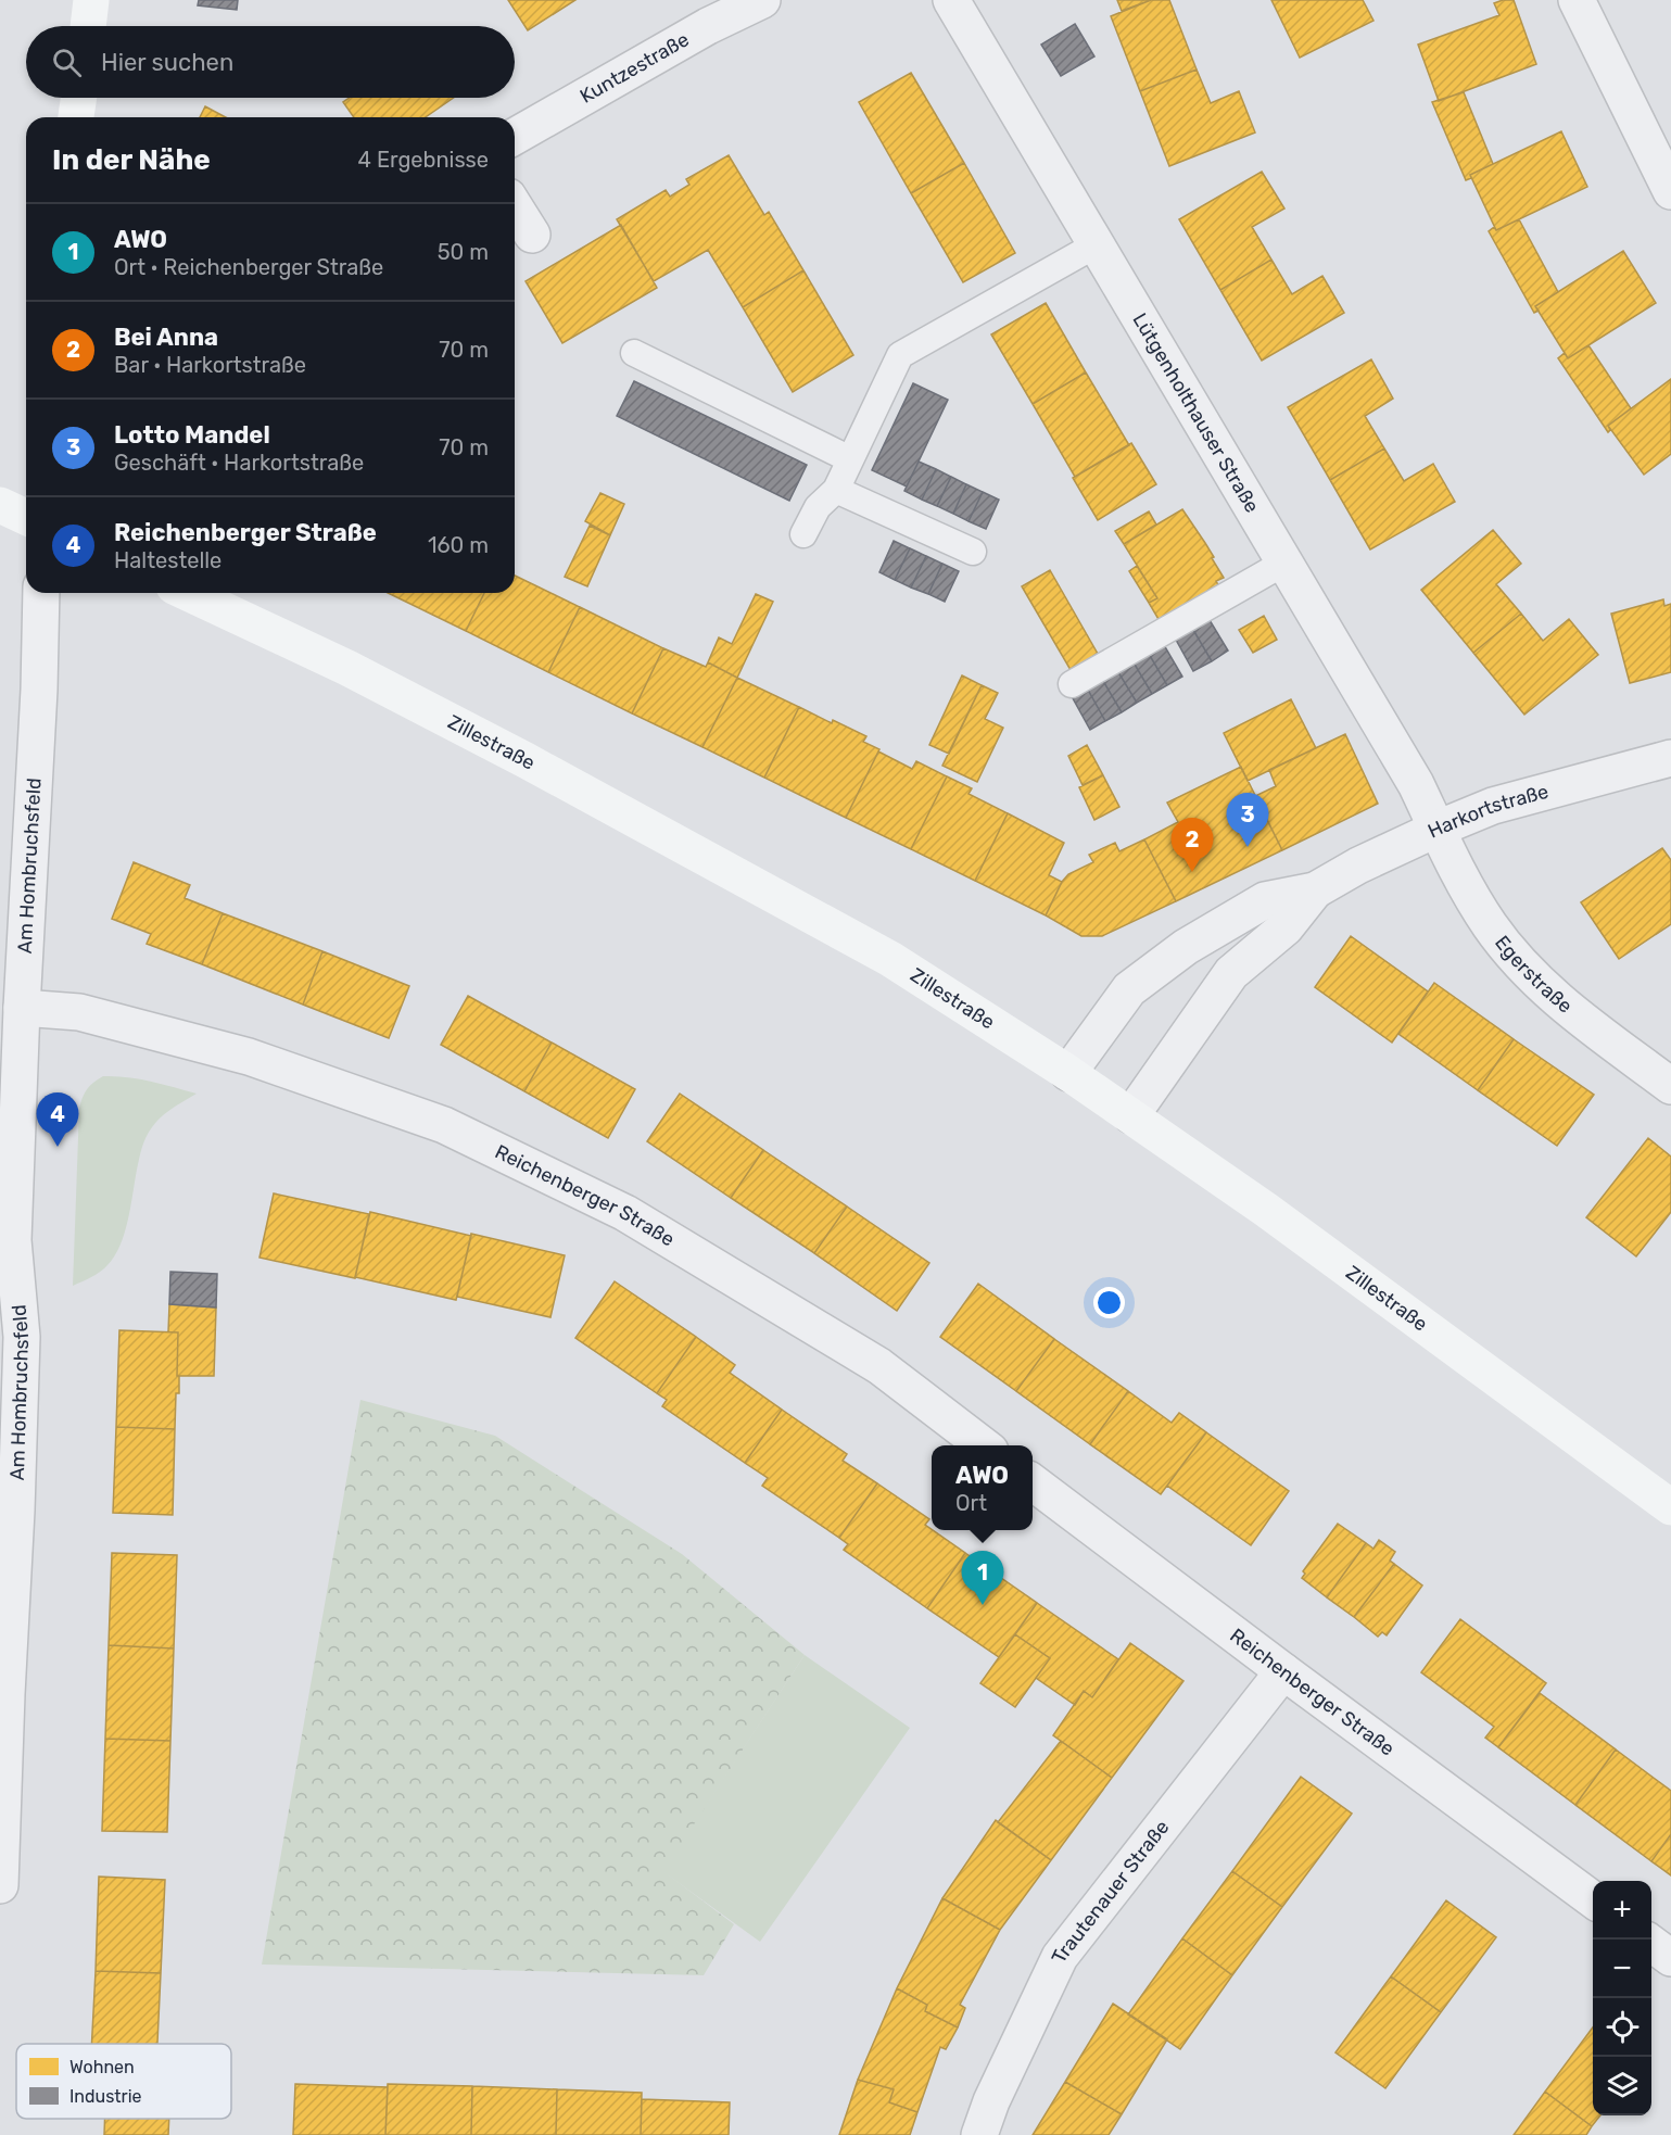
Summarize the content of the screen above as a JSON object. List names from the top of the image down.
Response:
{
  "streets": {
    "main road": ["Zillestraße"],
    "street": [
      "Kuntzestraße",
      "Lütgenholthauser Straße",
      "Harkortstraße",
      "Am Hombruchsfeld",
      "Egerstraße",
      "Reichenberger Straße",
      "Trautenauer Straße"
    ]
  },
  "crossings": [
    ["Lütgenholthauser Straße", "Harkortstraße"],
    ["Lütgenholthauser Straße", "Egerstraße"],
    ["Zillestraße", "Harkortstraße"],
    ["Harkortstraße", "Egerstraße"],
    ["Am Hombruchsfeld", "Reichenberger Straße"],
    ["Reichenberger Straße", "Trautenauer Straße"]
  ],
  "legend": ["Wohnen", "Industrie"],
  "page": {
    "search": "Hier suchen",
    "heading": ["In der Nähe", "4 Ergebnisse"],
    "list": [
      {
        "mark": "1",
        "name": "AWO",
        "note": "Ort · Reichenberger Straße",
        "value": "50 m"
      },
      {
        "mark": "2",
        "name": "Bei Anna",
        "note": "Bar · Harkortstraße",
        "value": "70 m"
      },
      {
        "mark": "3",
        "name": "Lotto Mandel",
        "note": "Geschäft · Harkortstraße",
        "value": "70 m"
      },
      {
        "mark": "4",
        "name": "Reichenberger Straße",
        "note": "Haltestelle",
        "value": "160 m"
      }
    ],
    "pins": [
      "3",
      "2",
      "4",
      "1"
    ],
    "popup": ["AWO", "Ort"],
    "map_buttons": ["+", "−"]
  }
}
